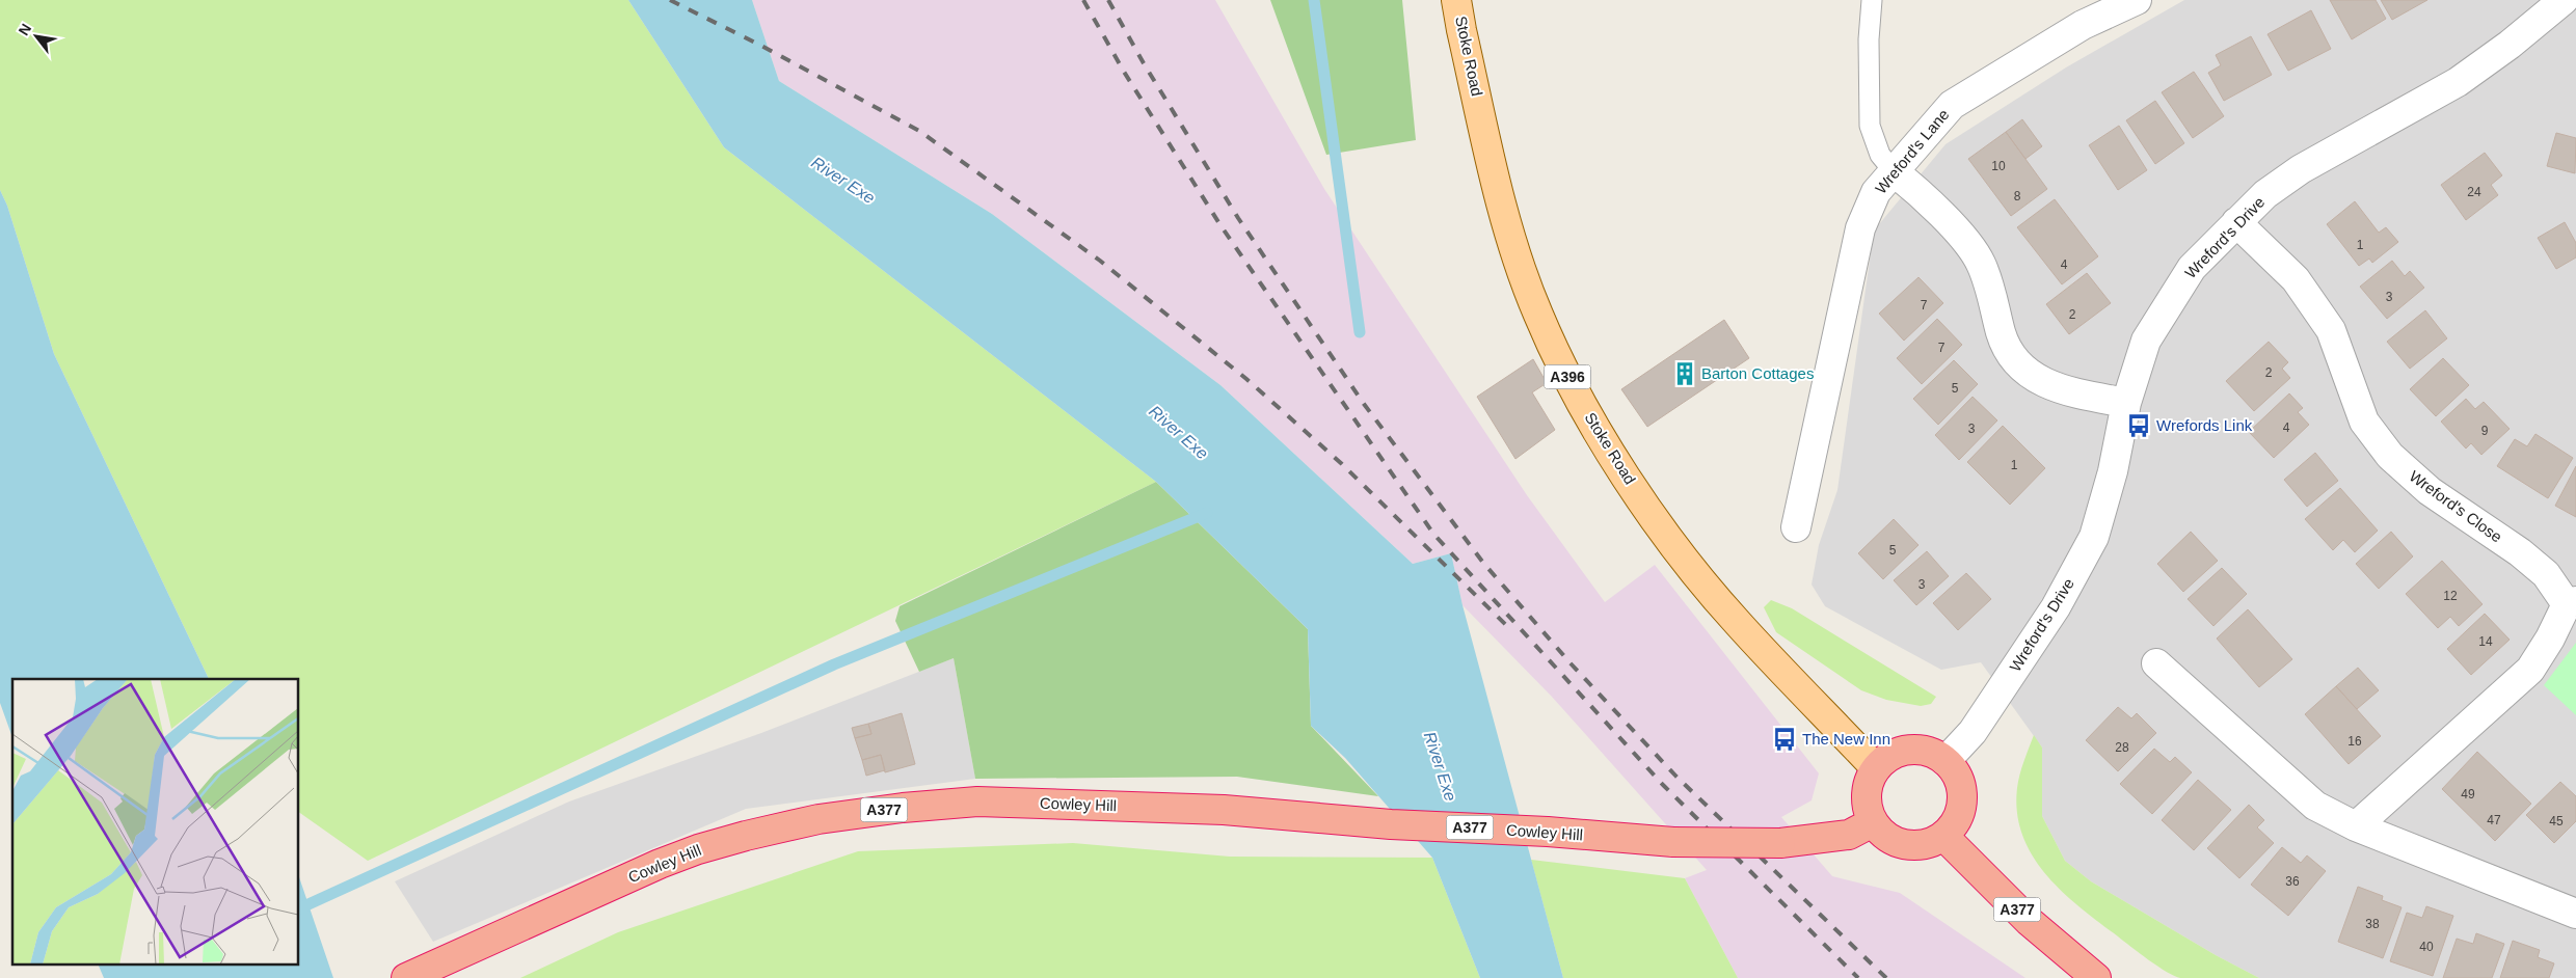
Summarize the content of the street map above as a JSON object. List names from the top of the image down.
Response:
{
  "streets": {
    "highway": ["Cowley Hill", "A377"],
    "main road": ["Stoke Road", "A396"],
    "street": ["Wreford's Lane", "Wreford's Drive", "Wreford's Close"]
  },
  "crossings": [
    ["Stoke Road", "Wreford's Drive"],
    ["Stoke Road", "Cowley Hill"],
    ["Stoke Road", "A377"],
    ["Wreford's Drive", "Wreford's Close"],
    ["Wreford's Drive", "Cowley Hill"],
    ["Wreford's Drive", "A377"],
    ["Cowley Hill", "A377"]
  ],
  "water": ["River Exe"],
  "places": {
    "building": ["Barton Cottages"],
    "bus stop": ["Wrefords Link", "The New Inn"]
  },
  "house_numbers": [
    "10",
    "24",
    "8",
    "1",
    "4",
    "3",
    "7",
    "2",
    "7",
    "2",
    "5",
    "4",
    "3",
    "9",
    "1",
    "5",
    "3",
    "12",
    "14",
    "16",
    "28",
    "49",
    "47",
    "45",
    "36",
    "38",
    "40"
  ],
  "north": "top left"
}
